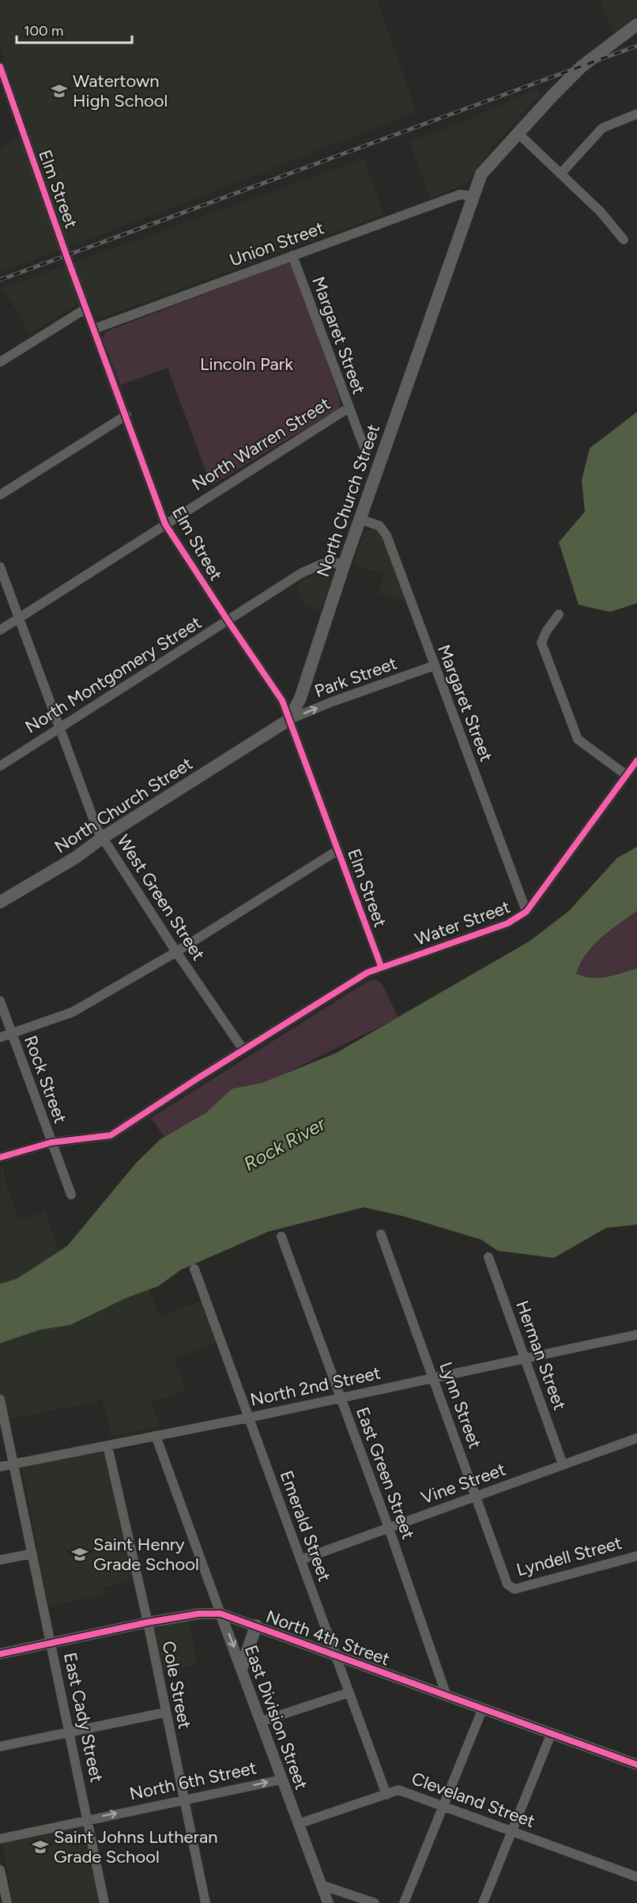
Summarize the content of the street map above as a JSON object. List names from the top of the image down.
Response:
{
  "streets": {
    "main road": ["North Church Street"],
    "street": [
      "Elm Street",
      "Union Street",
      "Margaret Street",
      "North Warren Street",
      "North Montgomery Street",
      "Park Street",
      "West Green Street",
      "Water Street",
      "Rock Street",
      "Herman Street",
      "North 2nd Street",
      "Lynn Street",
      "East Green Street",
      "Vine Street",
      "Emerald Street",
      "Lyndell Street",
      "North 4th Street",
      "Cole Street",
      "East Cady Street",
      "East Division Street",
      "North 6th Street",
      "Cleveland Street"
    ]
  },
  "crossings": [
    ["Elm Street", "Union Street"],
    ["Elm Street", "North Warren Street"],
    ["Elm Street", "North Church Street"],
    ["Elm Street", "North Montgomery Street"],
    ["Elm Street", "Park Street"],
    ["Elm Street", "Water Street"],
    ["Union Street", "Margaret Street"],
    ["Union Street", "North Church Street"],
    ["Margaret Street", "North Warren Street"],
    ["Margaret Street", "North Church Street"],
    ["Margaret Street", "Park Street"],
    ["Margaret Street", "Water Street"],
    ["North Warren Street", "West Green Street"],
    ["North Church Street", "North Montgomery Street"],
    ["North Church Street", "Park Street"],
    ["North Church Street", "West Green Street"],
    ["North Montgomery Street", "West Green Street"],
    ["West Green Street", "Water Street"],
    ["Water Street", "Rock Street"],
    ["Herman Street", "North 2nd Street"],
    ["Herman Street", "Vine Street"],
    ["North 2nd Street", "Lynn Street"],
    ["North 2nd Street", "East Green Street"],
    ["North 2nd Street", "Emerald Street"],
    ["North 2nd Street", "Cole Street"],
    ["North 2nd Street", "East Cady Street"],
    ["North 2nd Street", "East Division Street"],
    ["Lynn Street", "Vine Street"],
    ["Lynn Street", "Lyndell Street"],
    ["East Green Street", "Vine Street"],
    ["East Green Street", "North 4th Street"],
    ["Vine Street", "Emerald Street"],
    ["Emerald Street", "North 4th Street"],
    ["Emerald Street", "Cleveland Street"],
    ["North 4th Street", "Cole Street"],
    ["North 4th Street", "East Cady Street"],
    ["North 4th Street", "East Division Street"],
    ["Cole Street", "North 6th Street"],
    ["East Cady Street", "North 6th Street"],
    ["East Division Street", "North 6th Street"],
    ["East Division Street", "Cleveland Street"]
  ],
  "one_way": ["Park Street", "North 6th Street"],
  "water": ["Rock River"],
  "parks": ["Lincoln Park"],
  "places": {
    "school or university": ["Watertown High School", "Saint Henry Grade School", "Saint Johns Lutheran Grade School"]
  },
  "scale_bar": "100 m"
}
